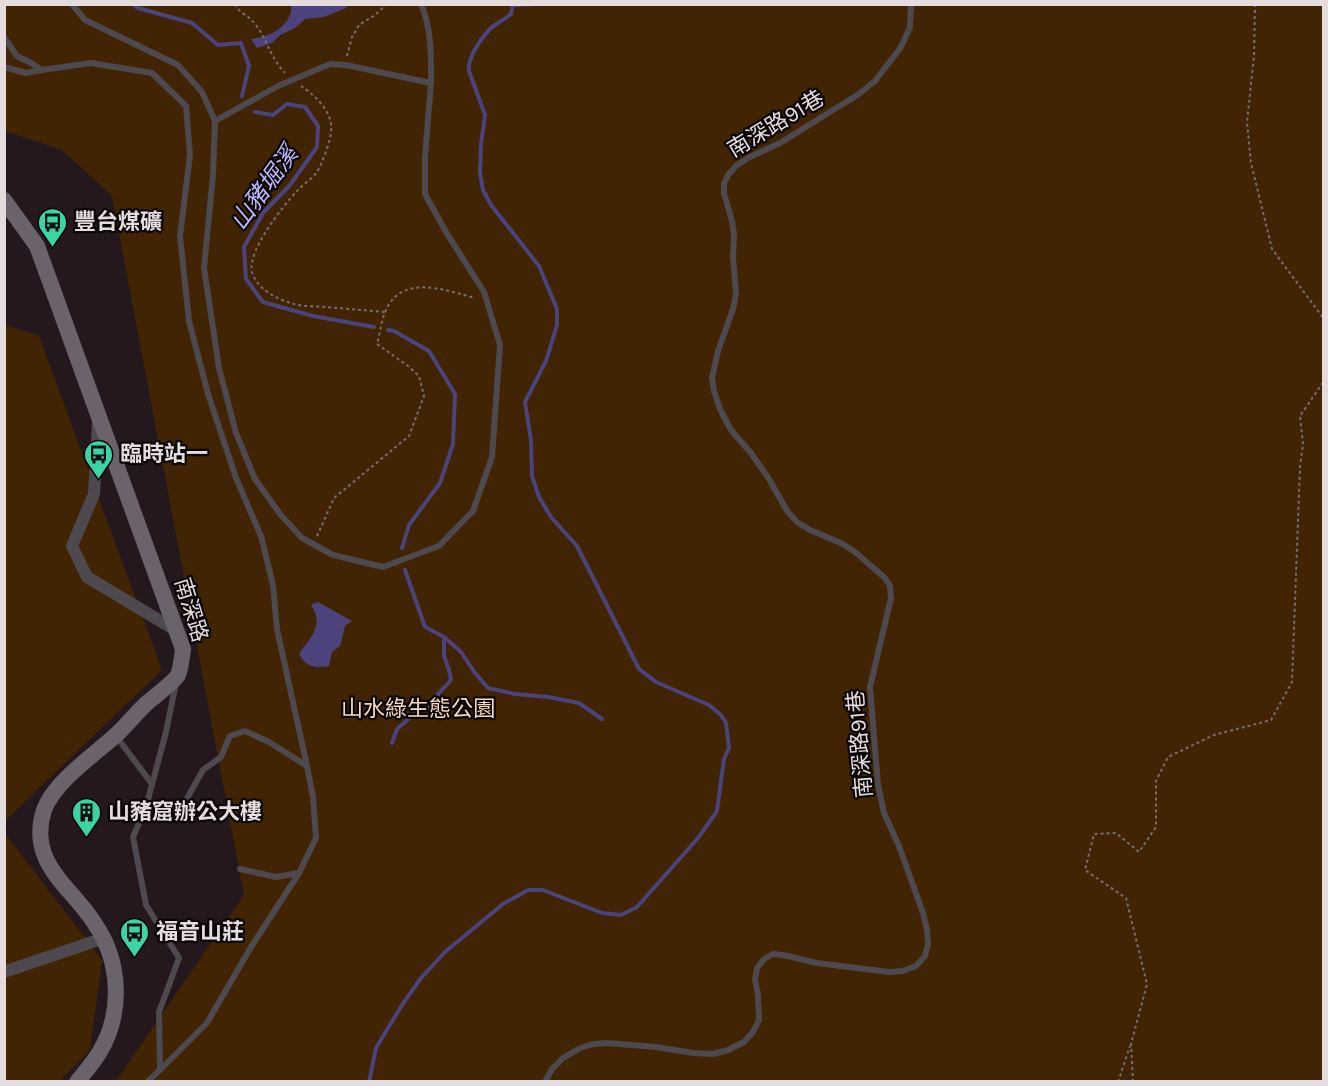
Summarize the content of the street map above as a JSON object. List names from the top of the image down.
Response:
{
  "streets": {
    "main road": ["南深路"],
    "lane": ["南深路91巷"]
  },
  "water": ["山豬堀溪"],
  "parks": ["山水綠生態公園"],
  "places": {
    "bus stop": ["豐台煤礦", "臨時站一", "福音山莊"],
    "building": ["山豬窟辦公大樓"]
  }
}
